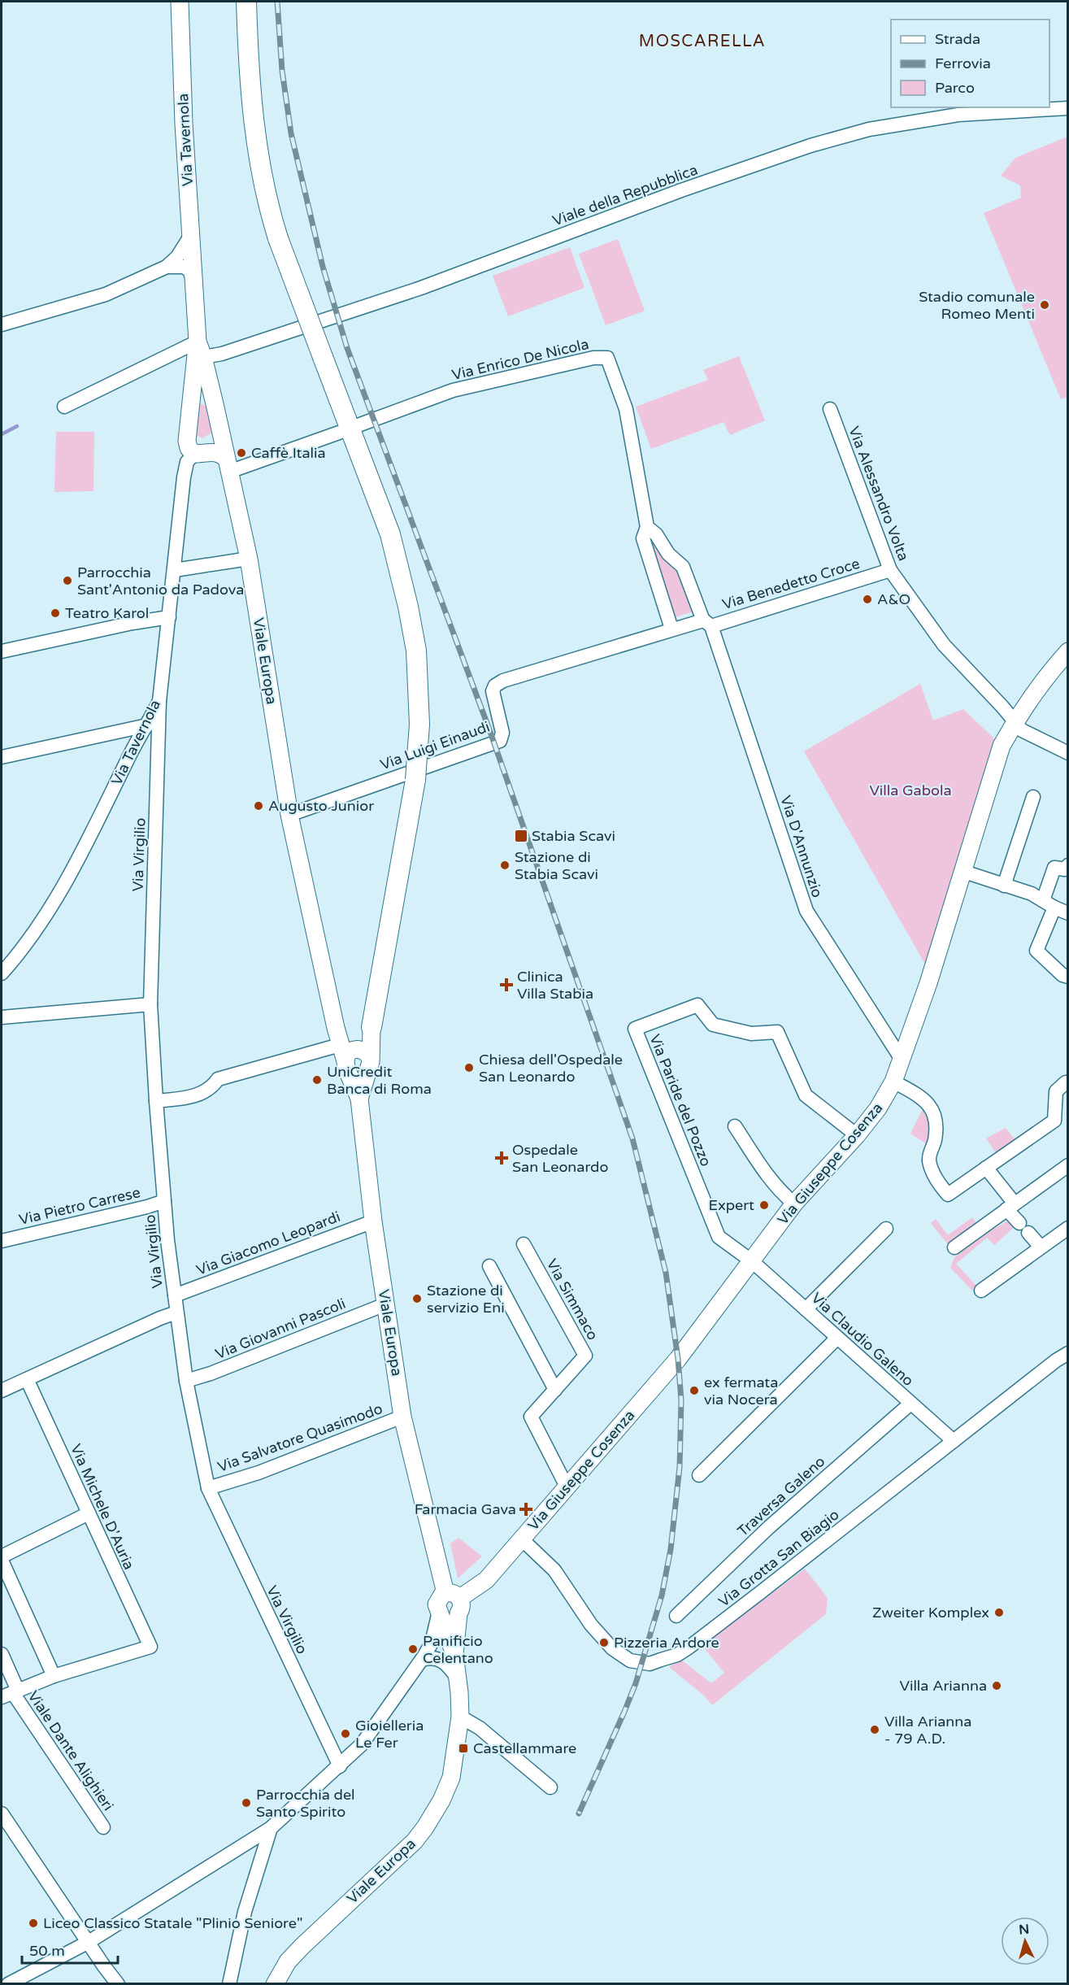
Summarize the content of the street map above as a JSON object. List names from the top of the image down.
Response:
{
  "streets": {
    "main road": ["Via Tavernola", "Viale Europa", "Via Giuseppe Cosenza"],
    "street": [
      "Viale della Repubblica",
      "Via Enrico De Nicola",
      "Via Alessandro Volta",
      "Via Benedetto Croce",
      "Via Luigi Einaudi",
      "Via D'Annunzio",
      "Via Virgilio",
      "Via Paride del Pozzo",
      "Via Pietro Carrese",
      "Via Giacomo Leopardi",
      "Via Simmaco",
      "Via Giovanni Pascoli",
      "Via Claudio Galeno",
      "Via Salvatore Quasimodo",
      "Traversa Galeno",
      "Via Michele D'Auria",
      "Via Grotta San Biagio",
      "Viale Dante Alighieri"
    ]
  },
  "crossings": [
    ["Via Tavernola", "Viale Europa"],
    ["Via Tavernola", "Via Virgilio"],
    ["Viale della Repubblica", "Viale Europa"],
    ["Via Enrico De Nicola", "Via Benedetto Croce"],
    ["Via Enrico De Nicola", "Via Luigi Einaudi"],
    ["Via Alessandro Volta", "Via Benedetto Croce"],
    ["Via Alessandro Volta", "Via Giuseppe Cosenza"],
    ["Via Benedetto Croce", "Via Luigi Einaudi"],
    ["Via Benedetto Croce", "Via D'Annunzio"],
    ["Viale Europa", "Via Luigi Einaudi"],
    ["Viale Europa", "Via Giuseppe Cosenza"],
    ["Viale Europa", "Via Giacomo Leopardi"],
    ["Viale Europa", "Via Giovanni Pascoli"],
    ["Viale Europa", "Via Salvatore Quasimodo"],
    ["Via D'Annunzio", "Via Giuseppe Cosenza"],
    ["Via Virgilio", "Via Pietro Carrese"],
    ["Via Virgilio", "Via Giacomo Leopardi"],
    ["Via Virgilio", "Via Giovanni Pascoli"],
    ["Via Virgilio", "Via Salvatore Quasimodo"],
    ["Via Paride del Pozzo", "Via Giuseppe Cosenza"],
    ["Via Paride del Pozzo", "Via Claudio Galeno"],
    ["Via Giuseppe Cosenza", "Via Simmaco"],
    ["Via Giuseppe Cosenza", "Via Claudio Galeno"],
    ["Via Giuseppe Cosenza", "Via Grotta San Biagio"],
    ["Via Claudio Galeno", "Traversa Galeno"],
    ["Via Claudio Galeno", "Via Grotta San Biagio"]
  ],
  "districts": ["MOSCARELLA"],
  "parks": ["Villa Gabola"],
  "places": {
    "other": [
      "Stadio comunale Romeo Menti",
      "Caffè Italia",
      "Parrocchia Sant'Antonio da Padova",
      "A&O",
      "Teatro Karol",
      "Augusto Junior",
      "Stazione di Stabia Scavi",
      "Chiesa dell'Ospedale San Leonardo",
      "UniCredit Banca di Roma",
      "Expert",
      "Stazione di servizio Eni",
      "ex fermata via Nocera",
      "Zweiter Komplex",
      "Pizzeria Ardore",
      "Panificio Celentano",
      "Villa Arianna",
      "Villa Arianna - 79 A.D.",
      "Gioielleria Le Fer",
      "Parrocchia del Santo Spirito",
      "Liceo Classico Statale \"Plinio Seniore\""
    ],
    "transit": ["Stabia Scavi", "Castellammare"],
    "health": ["Clinica Villa Stabia", "Ospedale San Leonardo", "Farmacia Gava"]
  },
  "legend": ["Strada", "Ferrovia", "Parco"],
  "scale_bar": "50 m",
  "north": "top"
}
